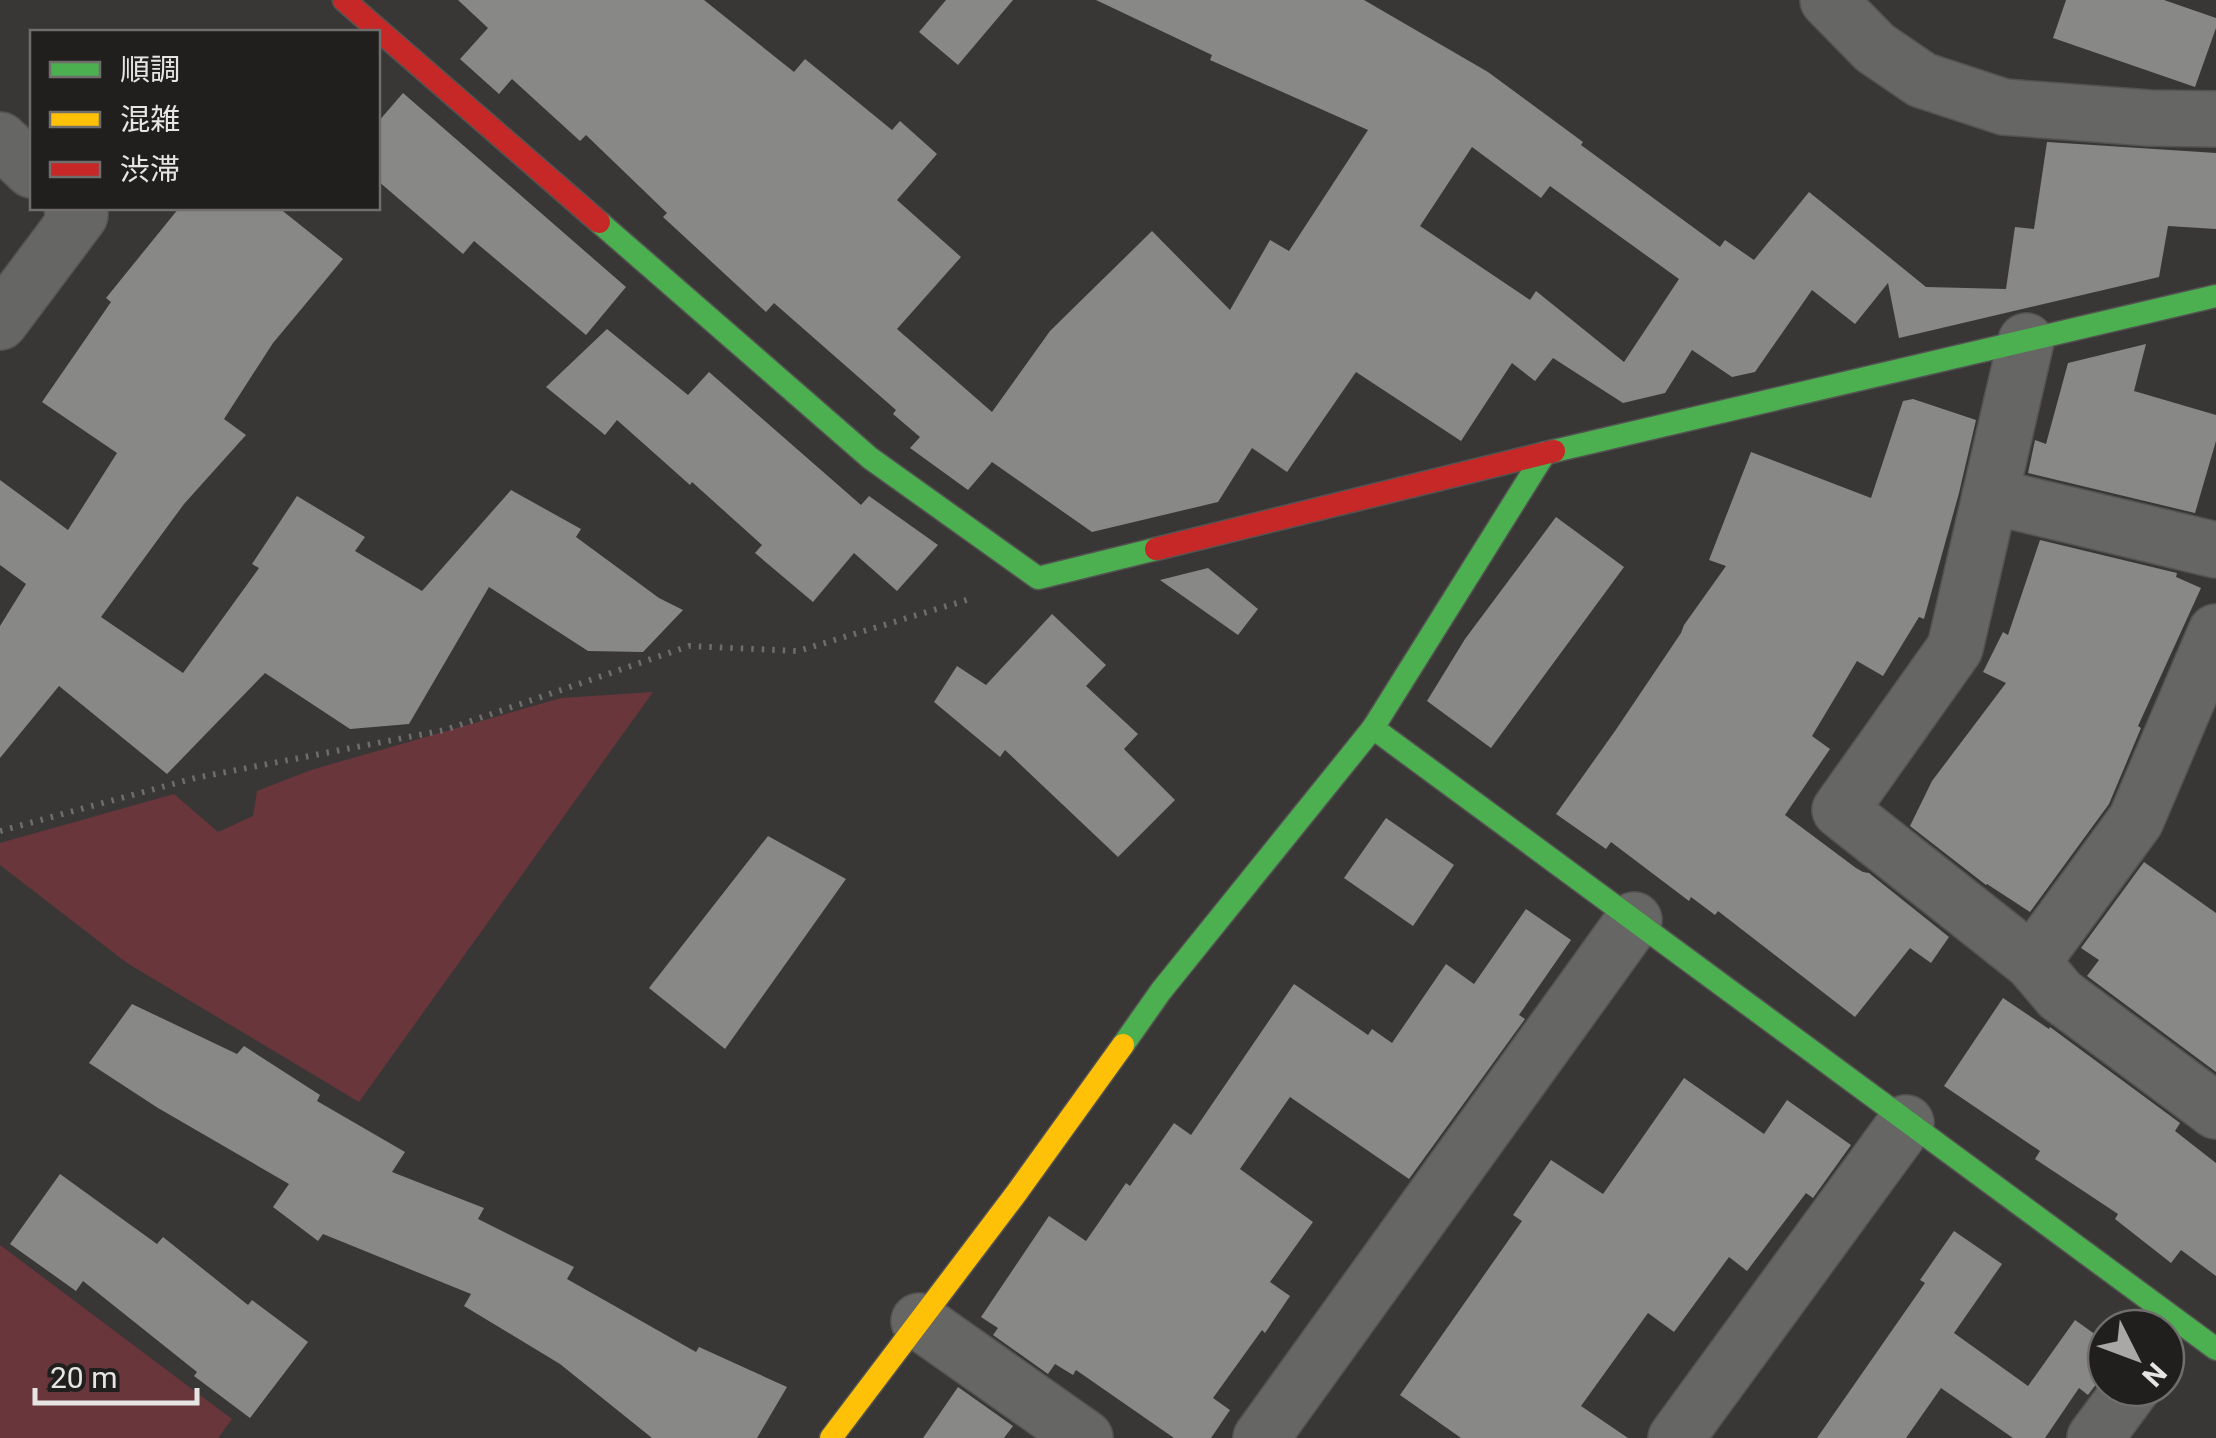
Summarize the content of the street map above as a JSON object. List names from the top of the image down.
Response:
{
  "legend": ["順調", "混雑", "渋滞"],
  "scale_bar": "20 m",
  "north": "bottom right"
}
